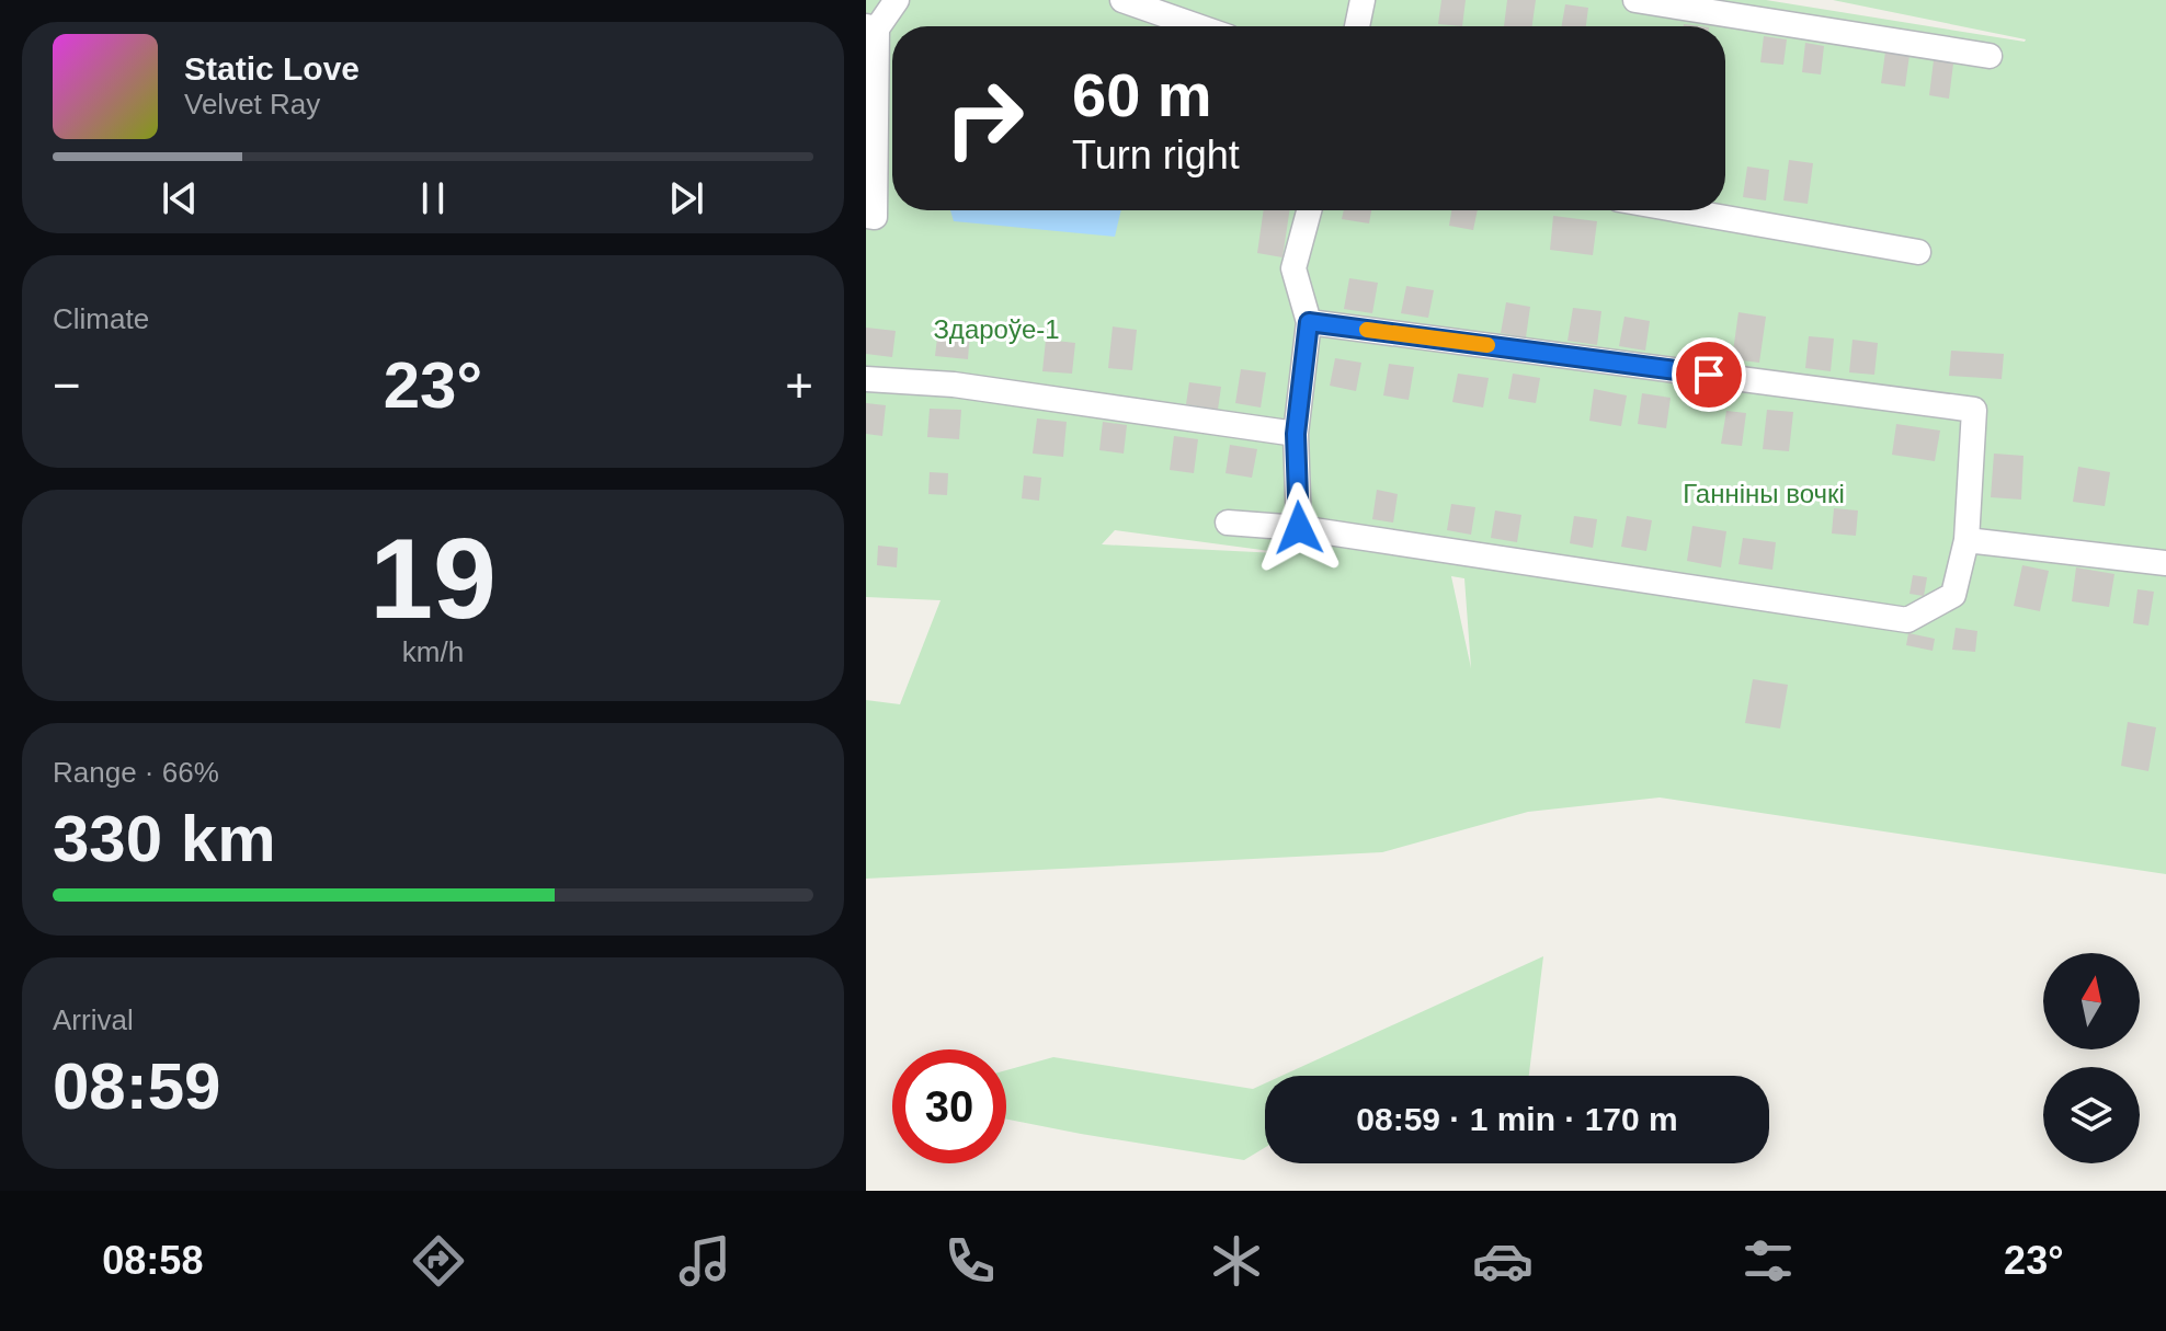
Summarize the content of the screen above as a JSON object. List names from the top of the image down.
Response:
{
  "parks": ["Здароўе-1", "Ганніны вочкі"],
  "north": "top",
  "page": {
    "turn": ["60 m", "Turn right"],
    "song": ["Static Love", "Velvet Ray"],
    "tile": [
      "Climate",
      ["19", "km/h"],
      ["Range · 66%", "330 km"],
      ["Arrival", "08:59"]
    ],
    "heat": ["−", "23°", "+"],
    "limit": "30",
    "trip": "08:59 · 1 min · 170 m",
    "tabs": ["08:58", "23°"]
  }
}
